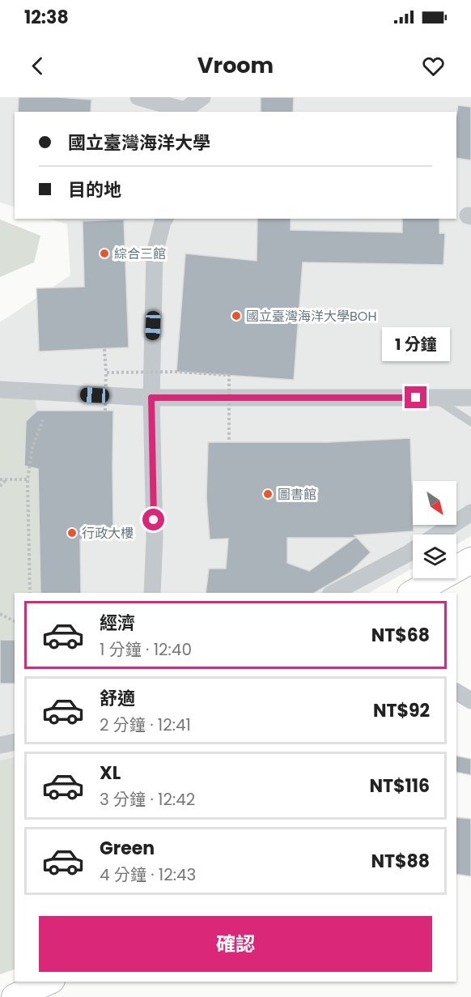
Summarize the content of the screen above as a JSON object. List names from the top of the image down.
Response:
{
  "places": [
    "綜合三館",
    "國立臺灣海洋大學BOH",
    "圖書館",
    "行政大樓"
  ],
  "north": "bottom right",
  "page": {
    "status": "12:38",
    "header": "Vroom",
    "banner": ["國立臺灣海洋大學", "目的地"],
    "bubble": "1 分鐘",
    "list": [
      {
        "name": "經濟",
        "note": "1 分鐘 · 12:40",
        "value": "NT$68"
      },
      {
        "name": "舒適",
        "note": "2 分鐘 · 12:41",
        "value": "NT$92"
      },
      {
        "name": "XL",
        "note": "3 分鐘 · 12:42",
        "value": "NT$116"
      },
      {
        "name": "Green",
        "note": "4 分鐘 · 12:43",
        "value": "NT$88"
      }
    ],
    "buttons": "確認"
  }
}
